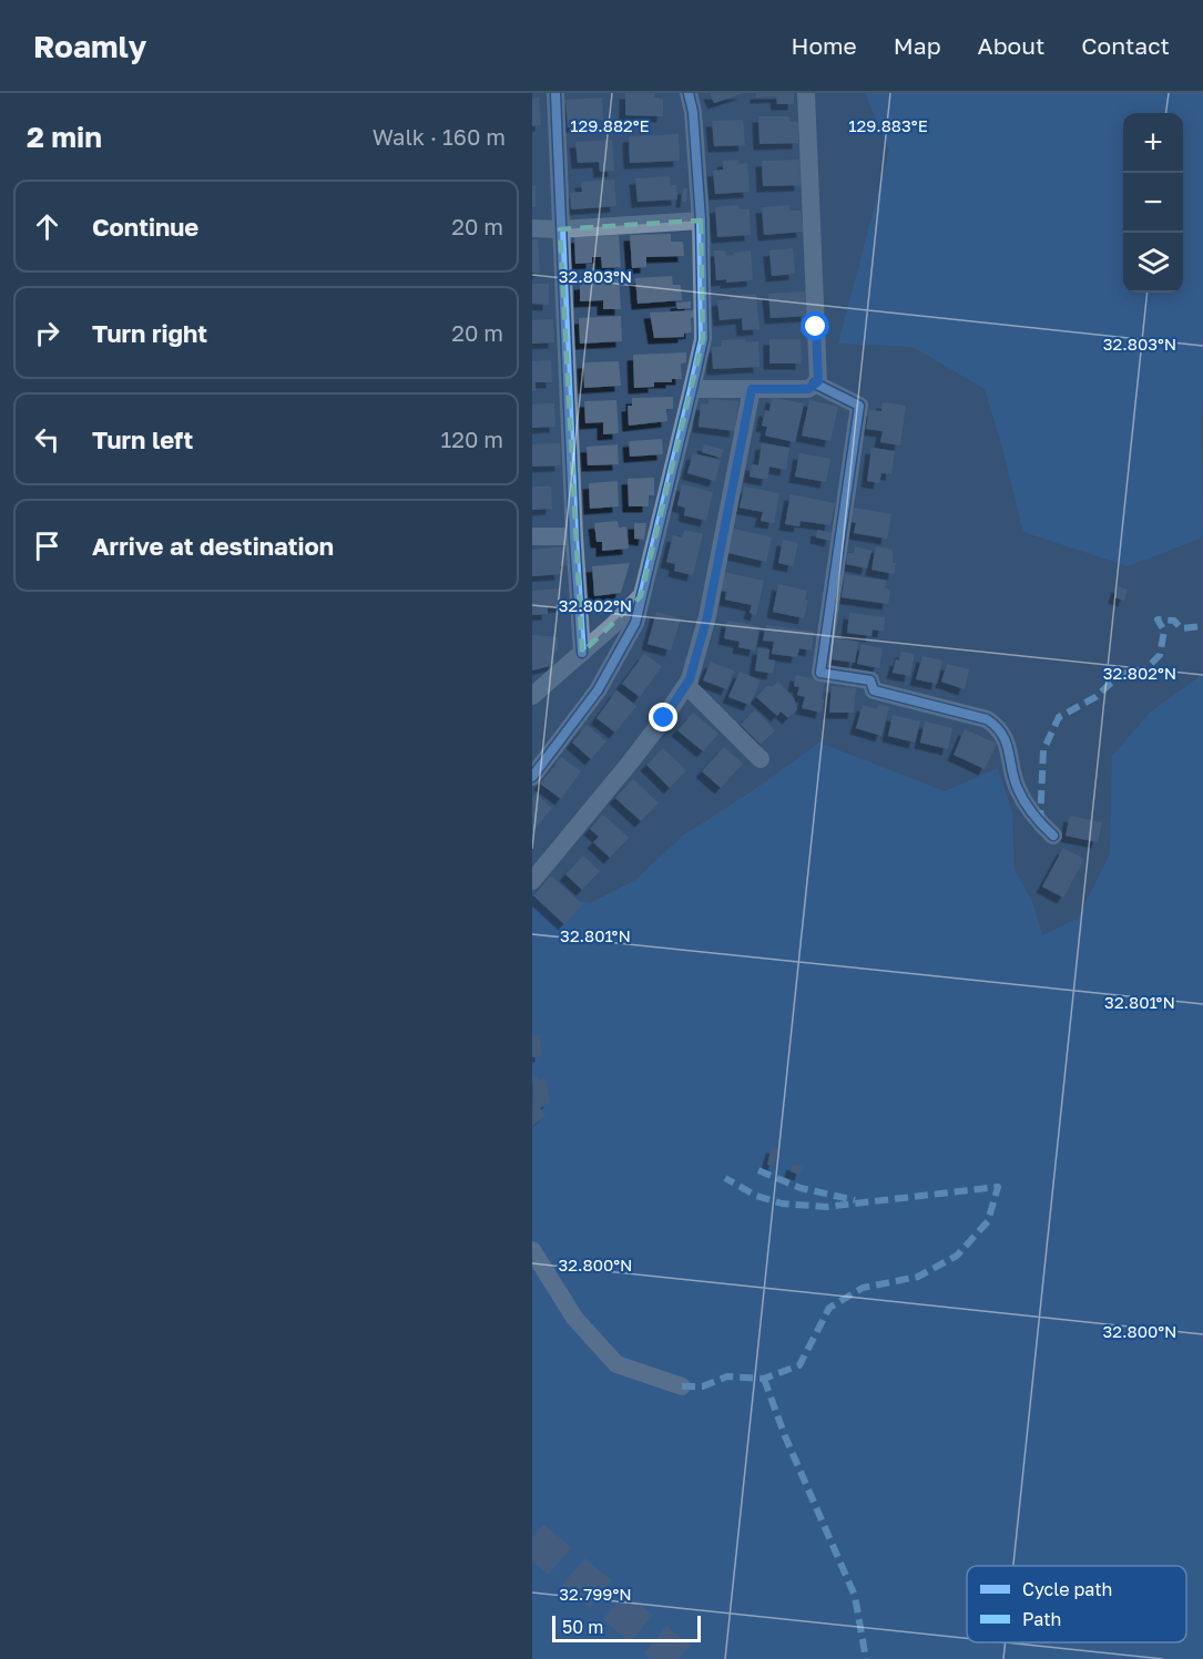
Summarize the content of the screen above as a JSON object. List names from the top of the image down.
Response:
{
  "legend": ["Cycle path", "Path"],
  "scale_bar": "50 m",
  "page": {
    "header": "Roamly",
    "nav": [
      "Home",
      "Map",
      "About",
      "Contact"
    ],
    "heading": ["2 min", "Walk · 160 m"],
    "map_buttons": ["+", "−"],
    "list": [
      ["Continue", "20 m"],
      ["Turn right", "20 m"],
      ["Turn left", "120 m"],
      "Arrive at destination"
    ],
    "scale": "50 m"
  },
  "coordinates": [
    "129.882°E",
    "129.883°E",
    "32.803°N",
    "32.802°N",
    "32.801°N",
    "32.800°N",
    "32.799°N"
  ]
}
